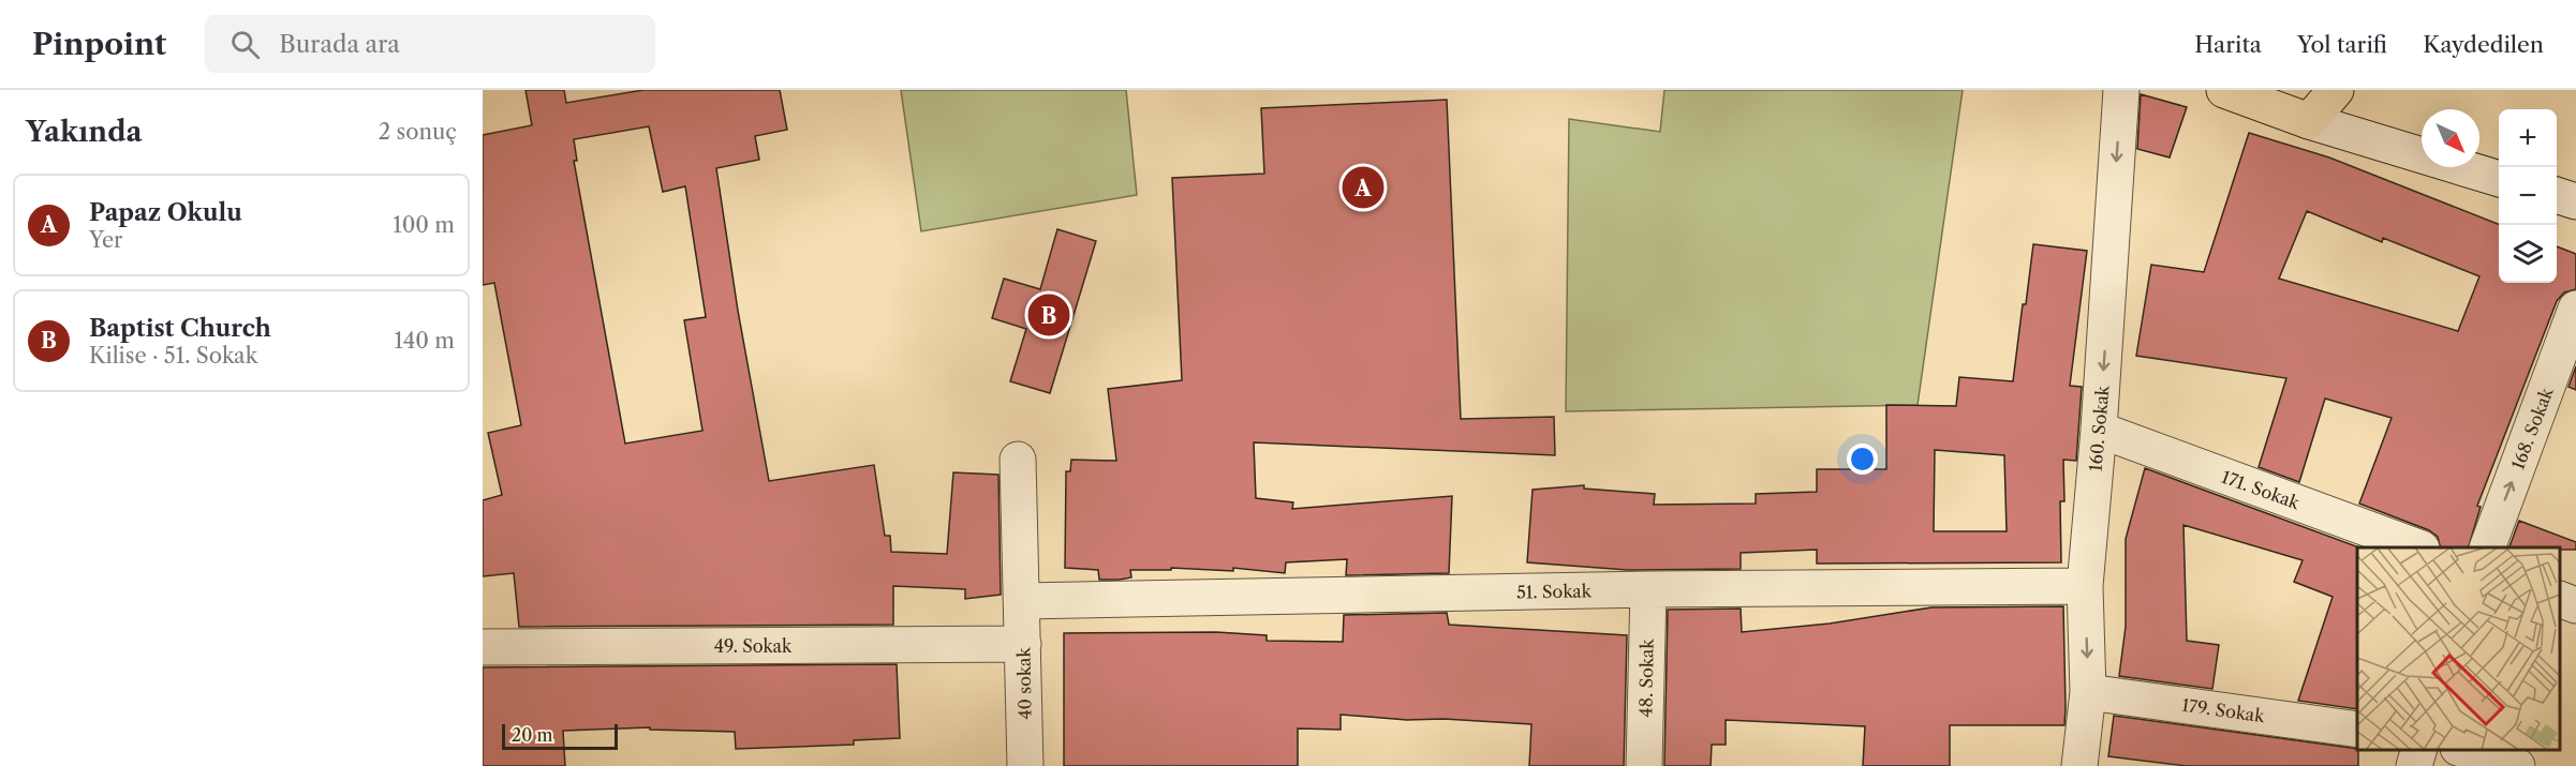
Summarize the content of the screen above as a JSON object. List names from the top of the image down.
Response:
{
  "streets": {
    "street": [
      "160. Sokak",
      "168. Sokak",
      "171. Sokak",
      "51. Sokak",
      "49. Sokak",
      "48. Sokak",
      "40 sokak",
      "179. Sokak"
    ]
  },
  "crossings": [
    ["160. Sokak", "171. Sokak"],
    ["160. Sokak", "51. Sokak"],
    ["160. Sokak", "179. Sokak"],
    ["51. Sokak", "48. Sokak"],
    ["51. Sokak", "40 sokak"],
    ["49. Sokak", "40 sokak"]
  ],
  "one_way": ["160. Sokak", "168. Sokak"],
  "scale_bar": "20 m",
  "north": "bottom right",
  "page": {
    "header": "Pinpoint",
    "search": "Burada ara",
    "nav": ["Harita", "Yol tarifi", "Kaydedilen"],
    "heading": ["Yakında", "2 sonuç"],
    "map_buttons": ["+", "−"],
    "pins": ["A", "B"],
    "list": [
      {
        "mark": "A",
        "name": "Papaz Okulu",
        "note": "Yer",
        "value": "100 m"
      },
      {
        "mark": "B",
        "name": "Baptist Church",
        "note": "Kilise · 51. Sokak",
        "value": "140 m"
      }
    ],
    "scale": "20 m"
  }
}
